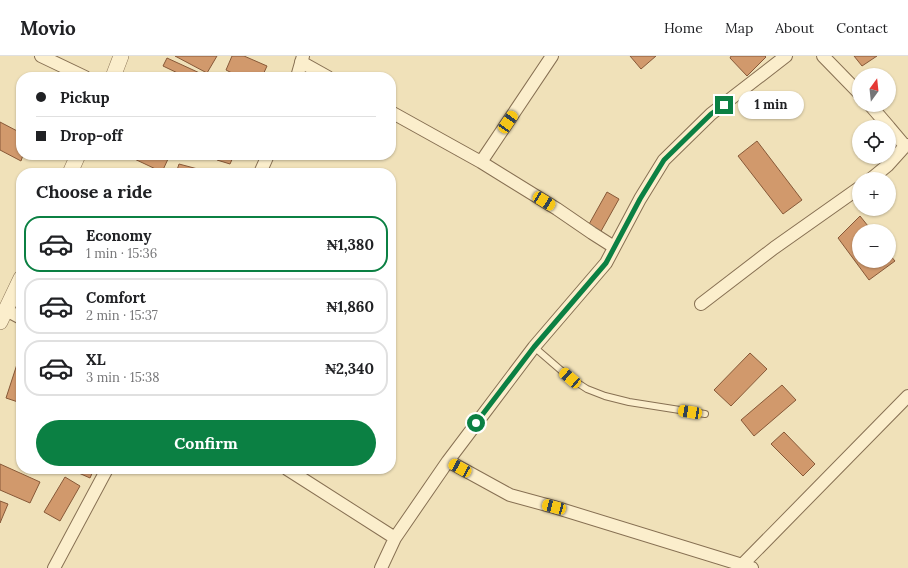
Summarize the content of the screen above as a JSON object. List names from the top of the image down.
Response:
{
  "north": "top",
  "page": {
    "header": "Movio",
    "nav": [
      "Home",
      "Map",
      "About",
      "Contact"
    ],
    "map_buttons": ["+", "−"],
    "banner": ["Pickup", "Drop-off"],
    "bubble": "1 min",
    "heading": "Choose a ride",
    "list": [
      {
        "name": "Economy",
        "note": "1 min · 15:36",
        "value": "₦1,380"
      },
      {
        "name": "Comfort",
        "note": "2 min · 15:37",
        "value": "₦1,860"
      },
      {
        "name": "XL",
        "note": "3 min · 15:38",
        "value": "₦2,340"
      }
    ],
    "buttons": "Confirm"
  }
}
